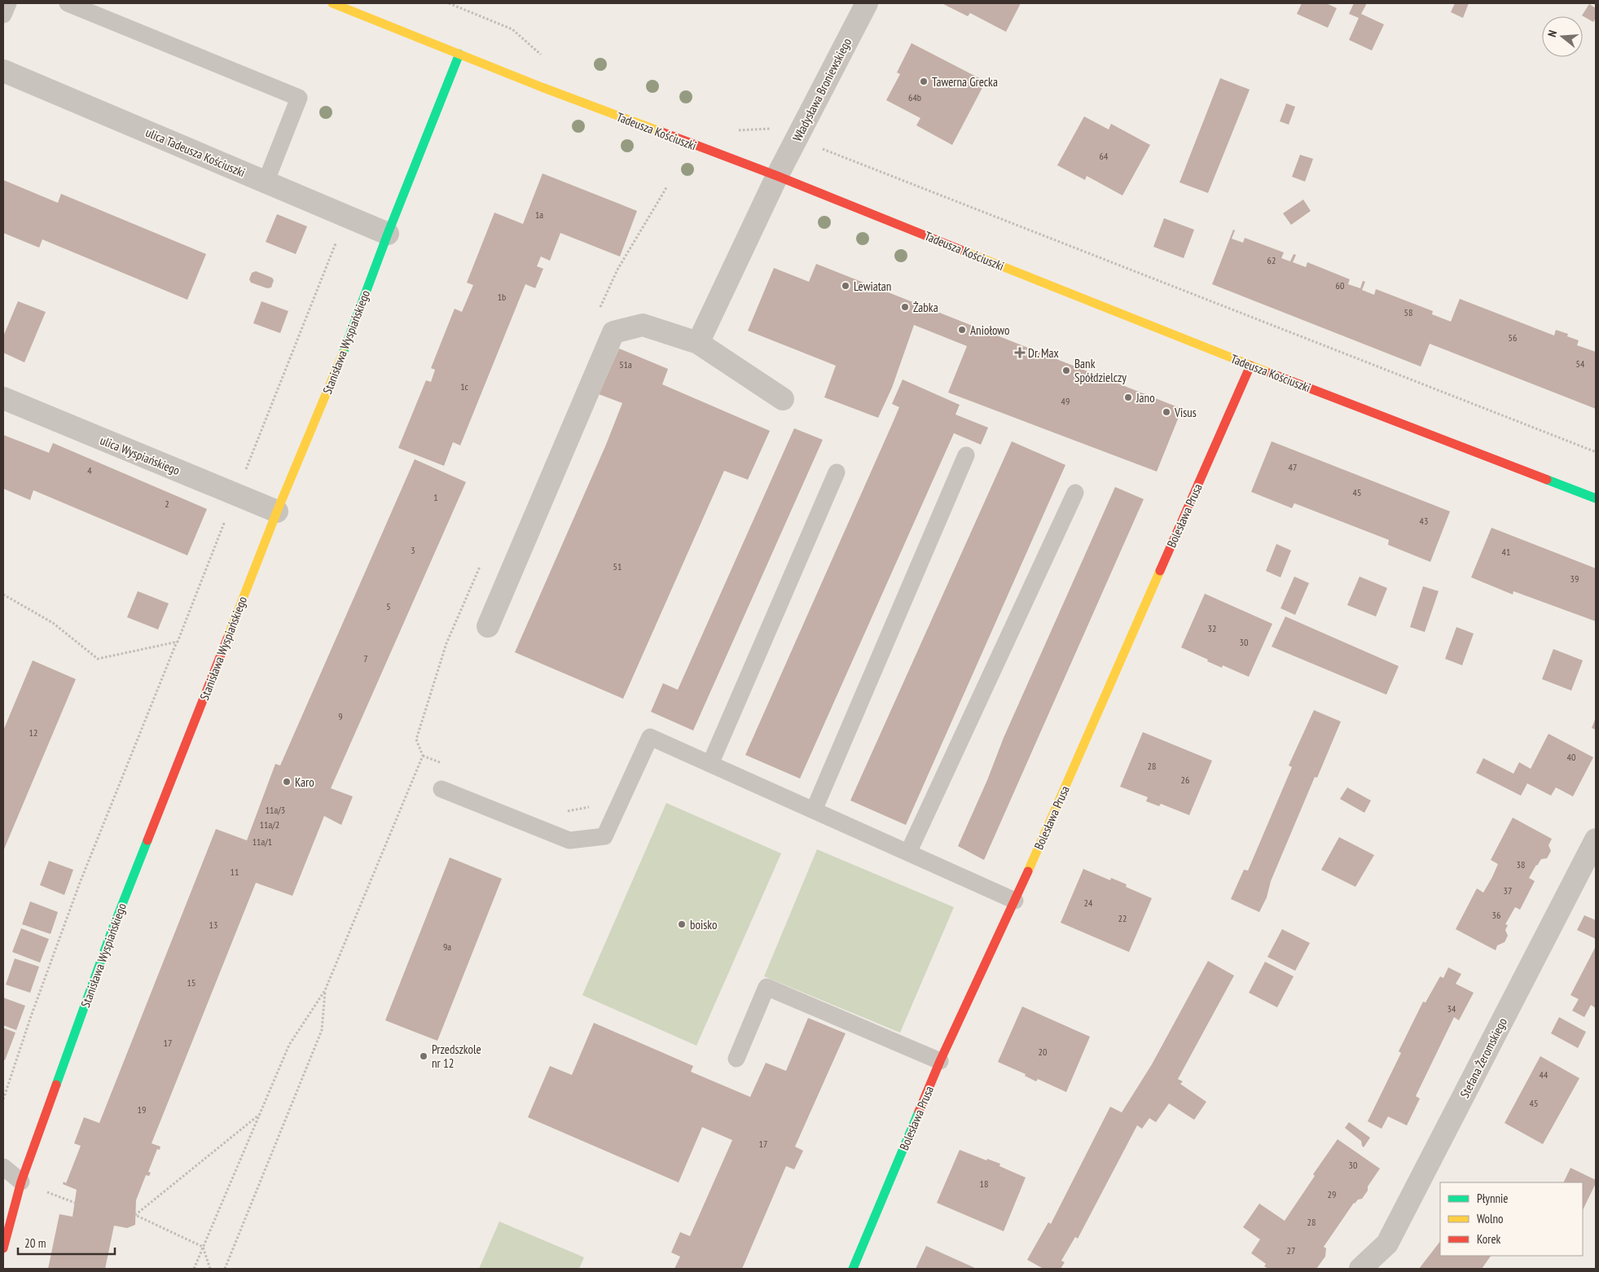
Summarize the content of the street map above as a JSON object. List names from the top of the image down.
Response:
{
  "streets": {
    "street": [
      "Władysława Broniewskiego",
      "Tadeusza Kościuszki",
      "ulica Tadeusza Kościuszki",
      "Stanisława Wyspiańskiego",
      "ulica Wyspiańskiego",
      "Bolesława Prusa",
      "Stefana Żeromskiego"
    ]
  },
  "crossings": [
    ["Władysława Broniewskiego", "Tadeusza Kościuszki"],
    ["Tadeusza Kościuszki", "Stanisława Wyspiańskiego"],
    ["Tadeusza Kościuszki", "Bolesława Prusa"],
    ["ulica Tadeusza Kościuszki", "Stanisława Wyspiańskiego"],
    ["Stanisława Wyspiańskiego", "ulica Wyspiańskiego"]
  ],
  "places": {
    "other": [
      "Tawerna Grecka",
      "Lewiatan",
      "Żabka",
      "Aniołowo",
      "Bank Spółdzielczy",
      "Jano",
      "Visus",
      "Karo",
      "boisko",
      "Przedszkole nr 12"
    ],
    "health": ["Dr. Max"]
  },
  "house_numbers": [
    "64b",
    "64",
    "1a",
    "62",
    "60",
    "1b",
    "58",
    "56",
    "54",
    "51a",
    "1c",
    "49",
    "47",
    "4",
    "45",
    "1",
    "2",
    "43",
    "3",
    "41",
    "51",
    "39",
    "5",
    "32",
    "30",
    "7",
    "9",
    "12",
    "40",
    "28",
    "26",
    "11a/3",
    "11a/2",
    "11a/1",
    "38",
    "11",
    "37",
    "24",
    "36",
    "22",
    "13",
    "9a",
    "15",
    "34",
    "17",
    "20",
    "44",
    "45",
    "19",
    "17",
    "30",
    "18",
    "29",
    "28",
    "27"
  ],
  "legend": ["Płynnie", "Wolno", "Korek"],
  "scale_bar": "20 m",
  "north": "left"
}
